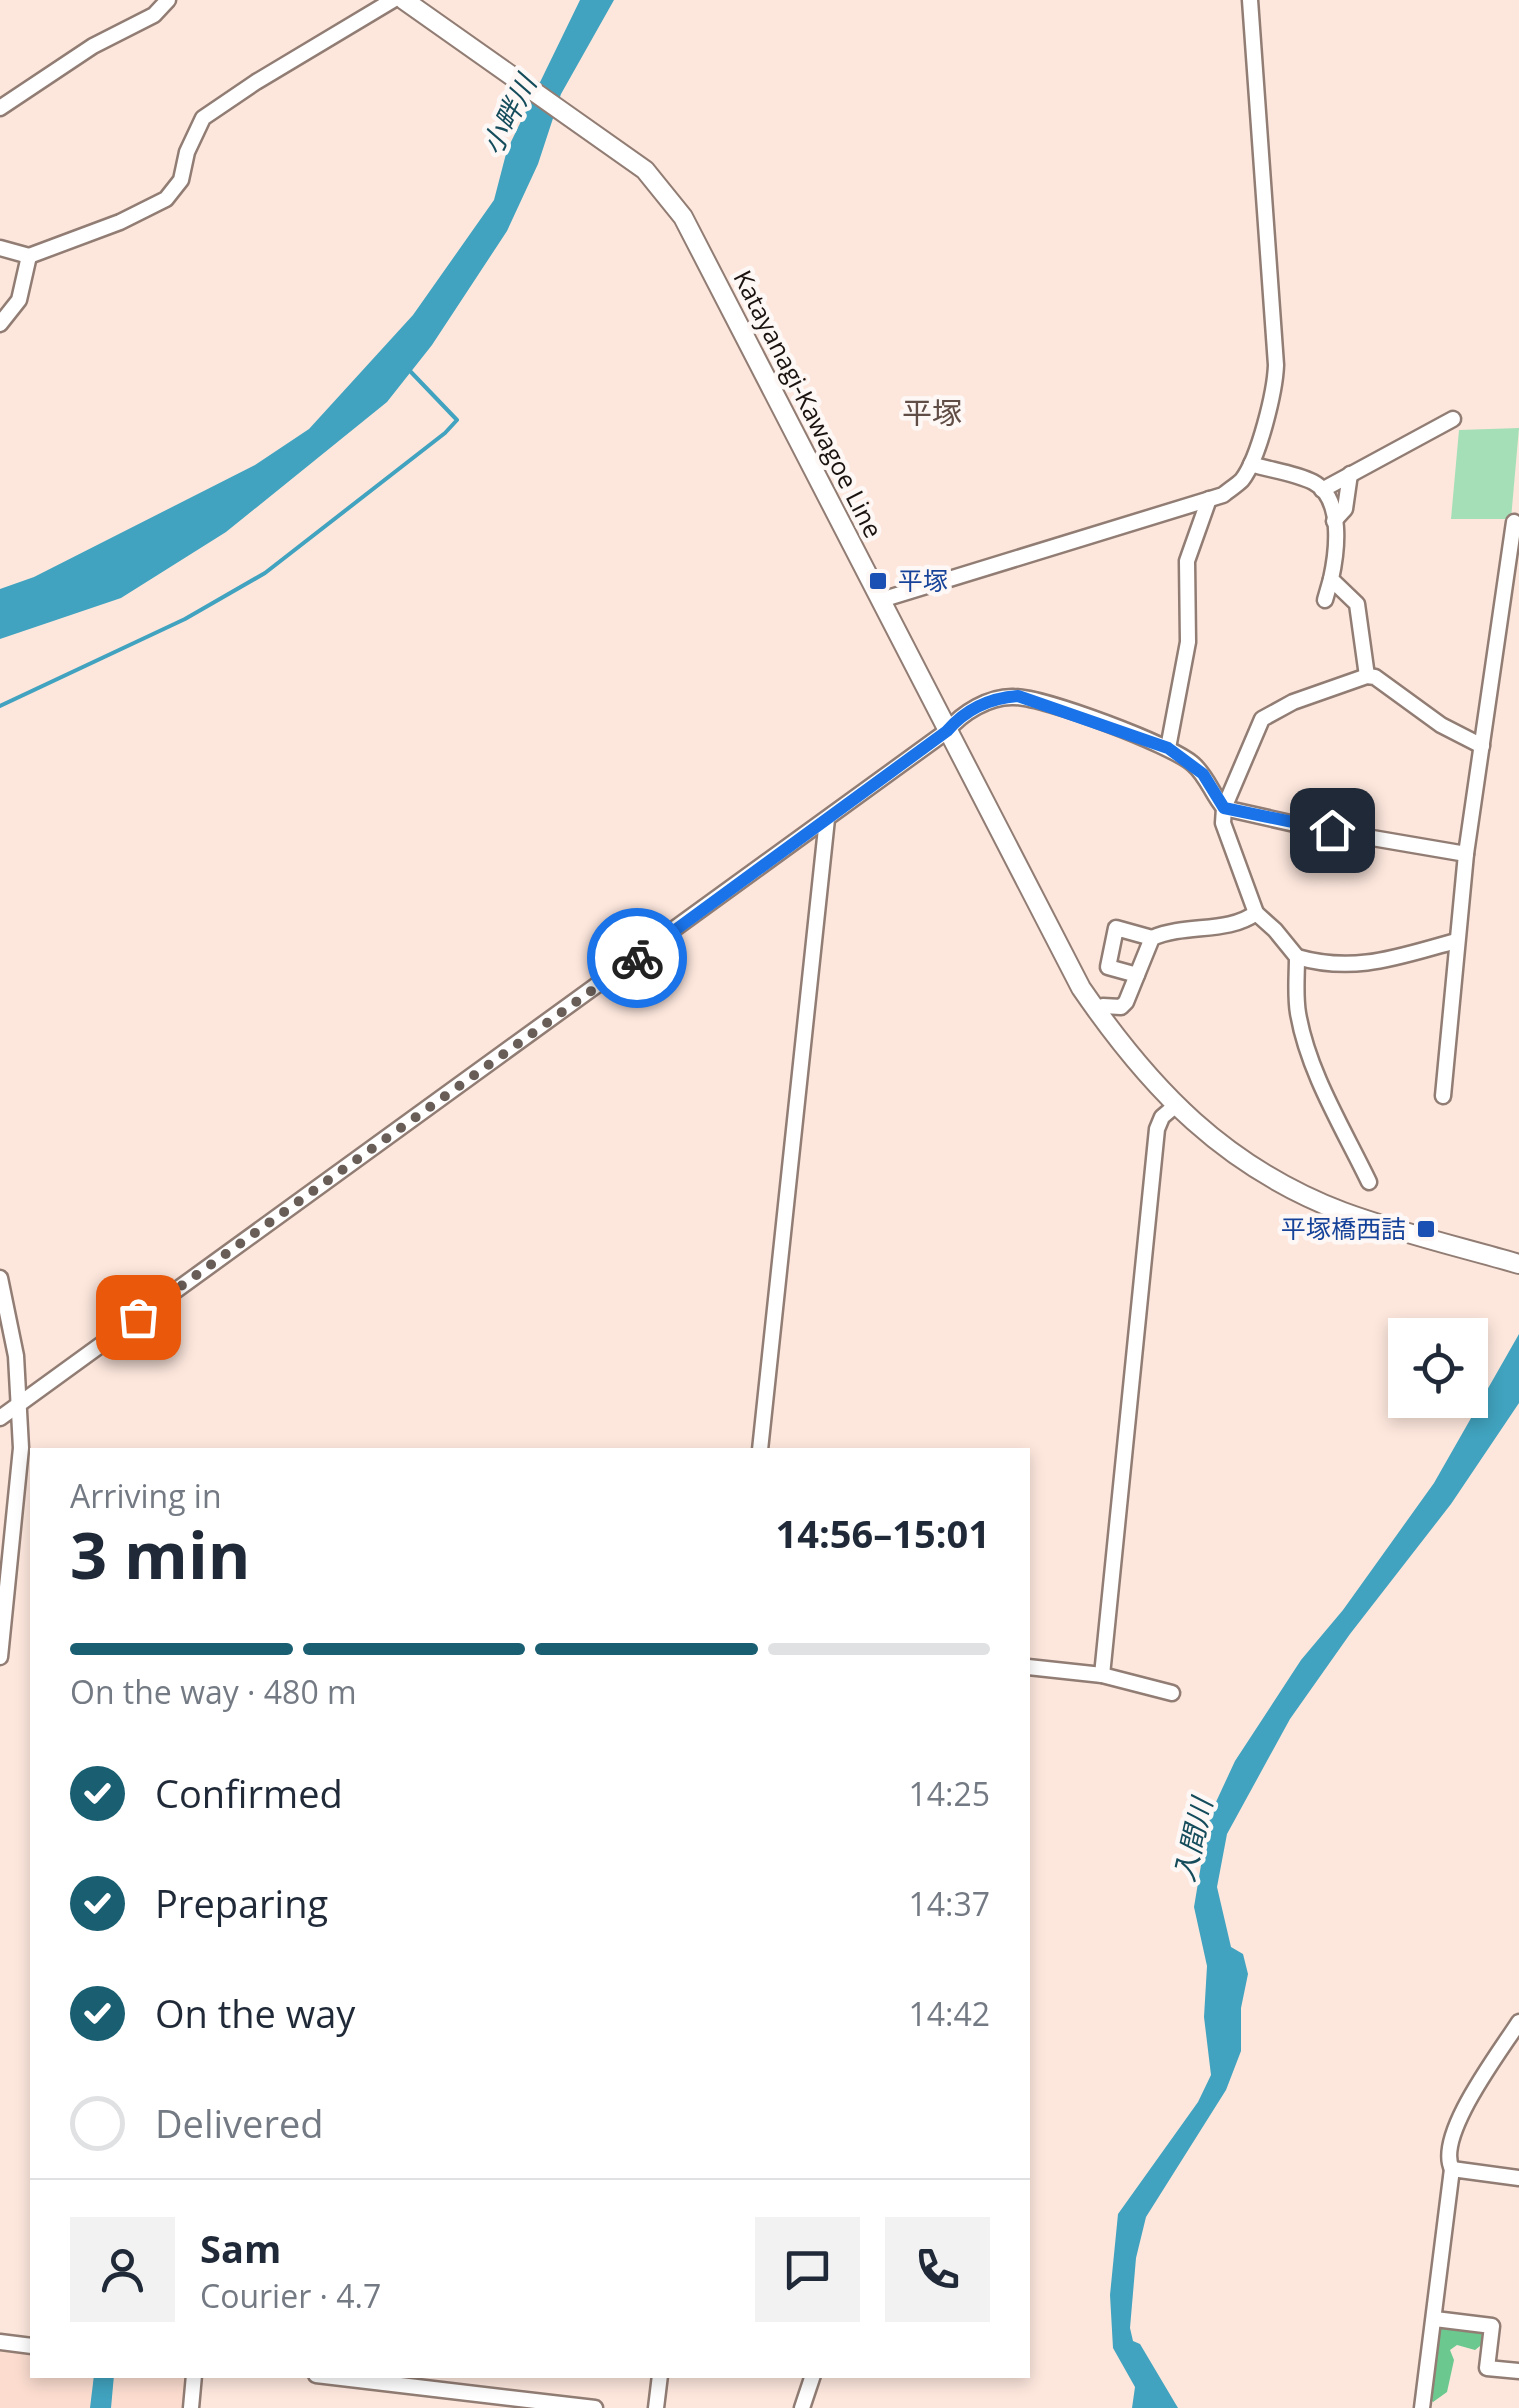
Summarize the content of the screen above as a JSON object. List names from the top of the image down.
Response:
{
  "streets": {
    "main road": ["Katayanagi-Kawagoe Line"]
  },
  "districts": ["平塚"],
  "water": ["小畔川", "入間川"],
  "places": {
    "transit": ["平塚", "平塚橋西詰"]
  },
  "page": {
    "heading": ["3 min", "Arriving in", "14:56–15:01"],
    "panel": ["Sam", "Courier · 4.7"],
    "bar": "On the way · 480 m",
    "list": [
      ["Confirmed", "14:25"],
      ["Preparing", "14:37"],
      ["On the way", "14:42"],
      "Delivered"
    ]
  }
}
